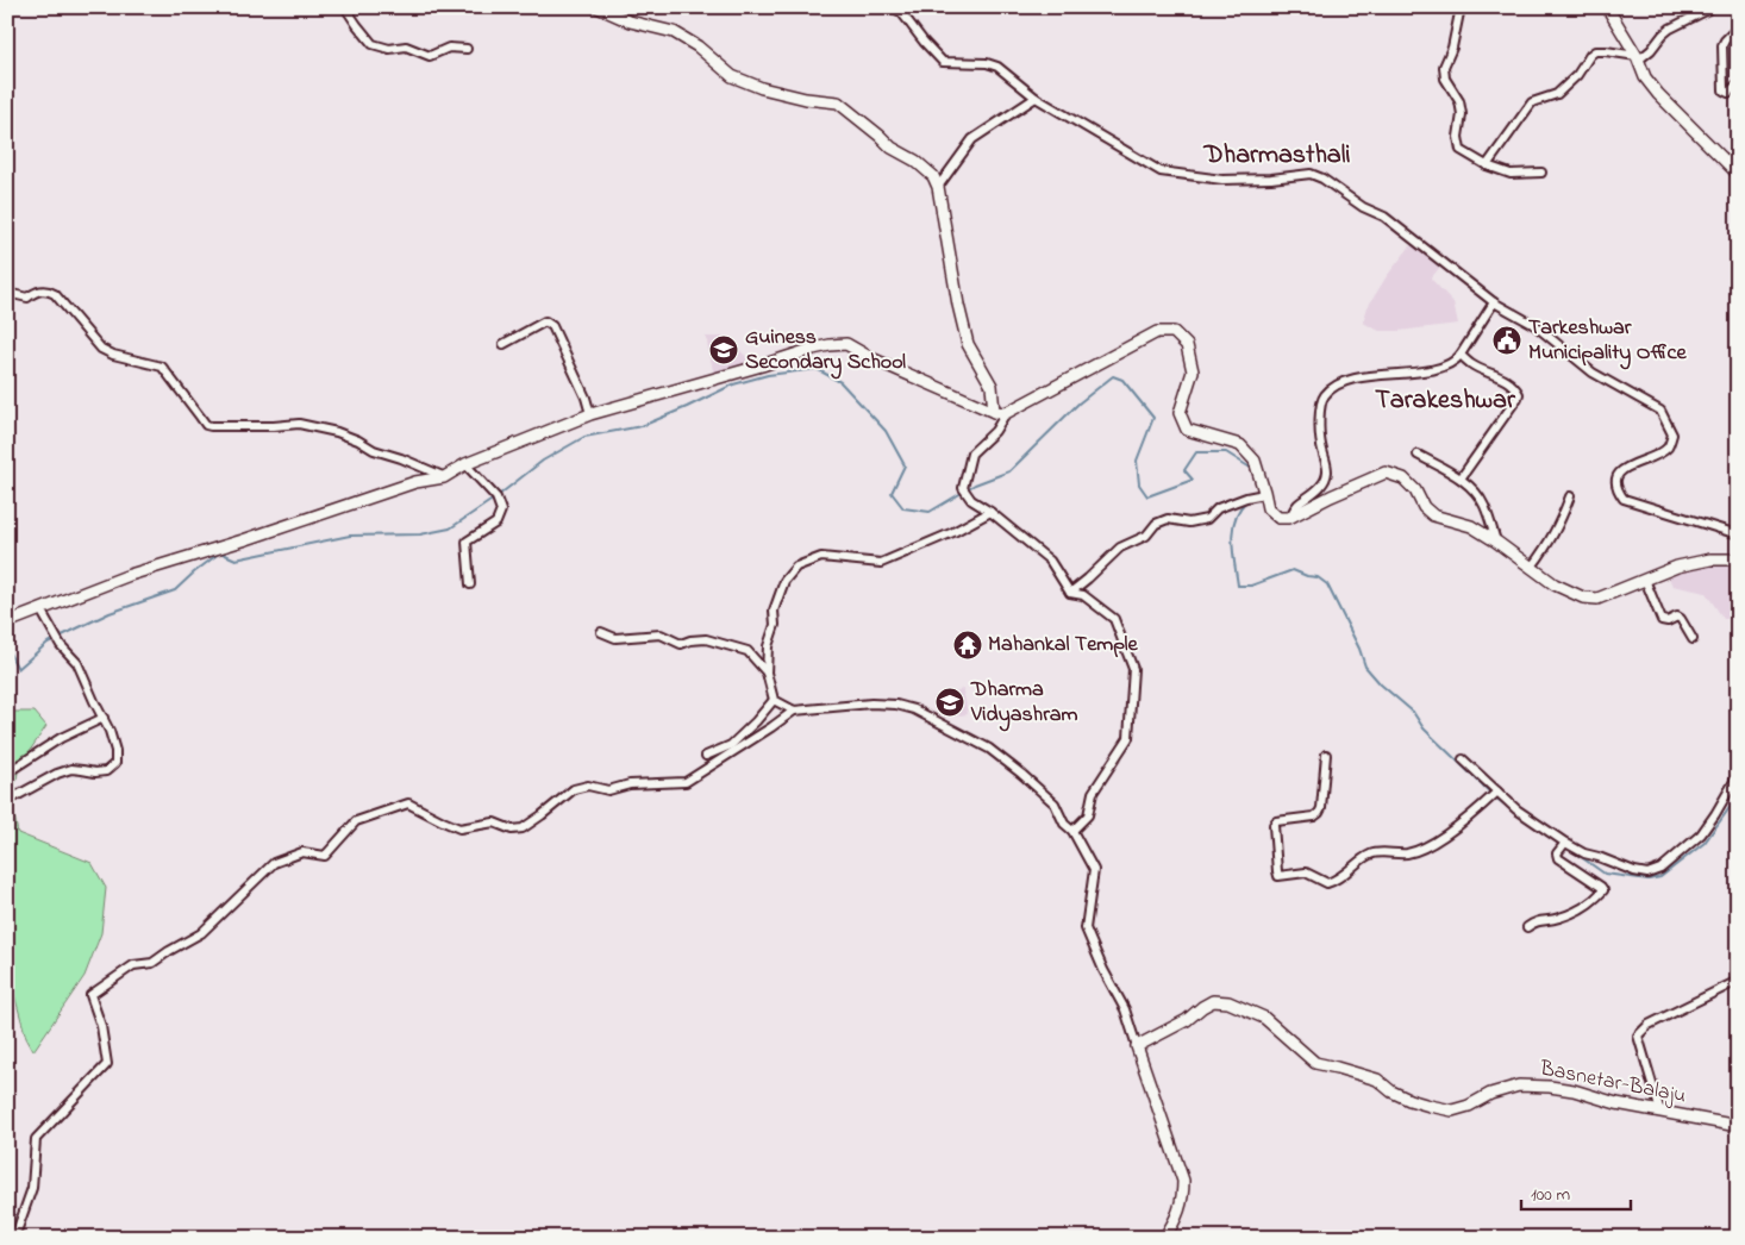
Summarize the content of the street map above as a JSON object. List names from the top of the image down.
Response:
{
  "streets": {
    "street": ["Basnetar-Balaju"]
  },
  "districts": ["Dharmasthali", "Tarakeshwar"],
  "places": {
    "public building": ["Tarkeshwar Municipality Office"],
    "school or university": ["Guiness Secondary School", "Dharma Vidyashram"],
    "temple": ["Mahankal Temple"]
  },
  "scale_bar": "100 m"
}
